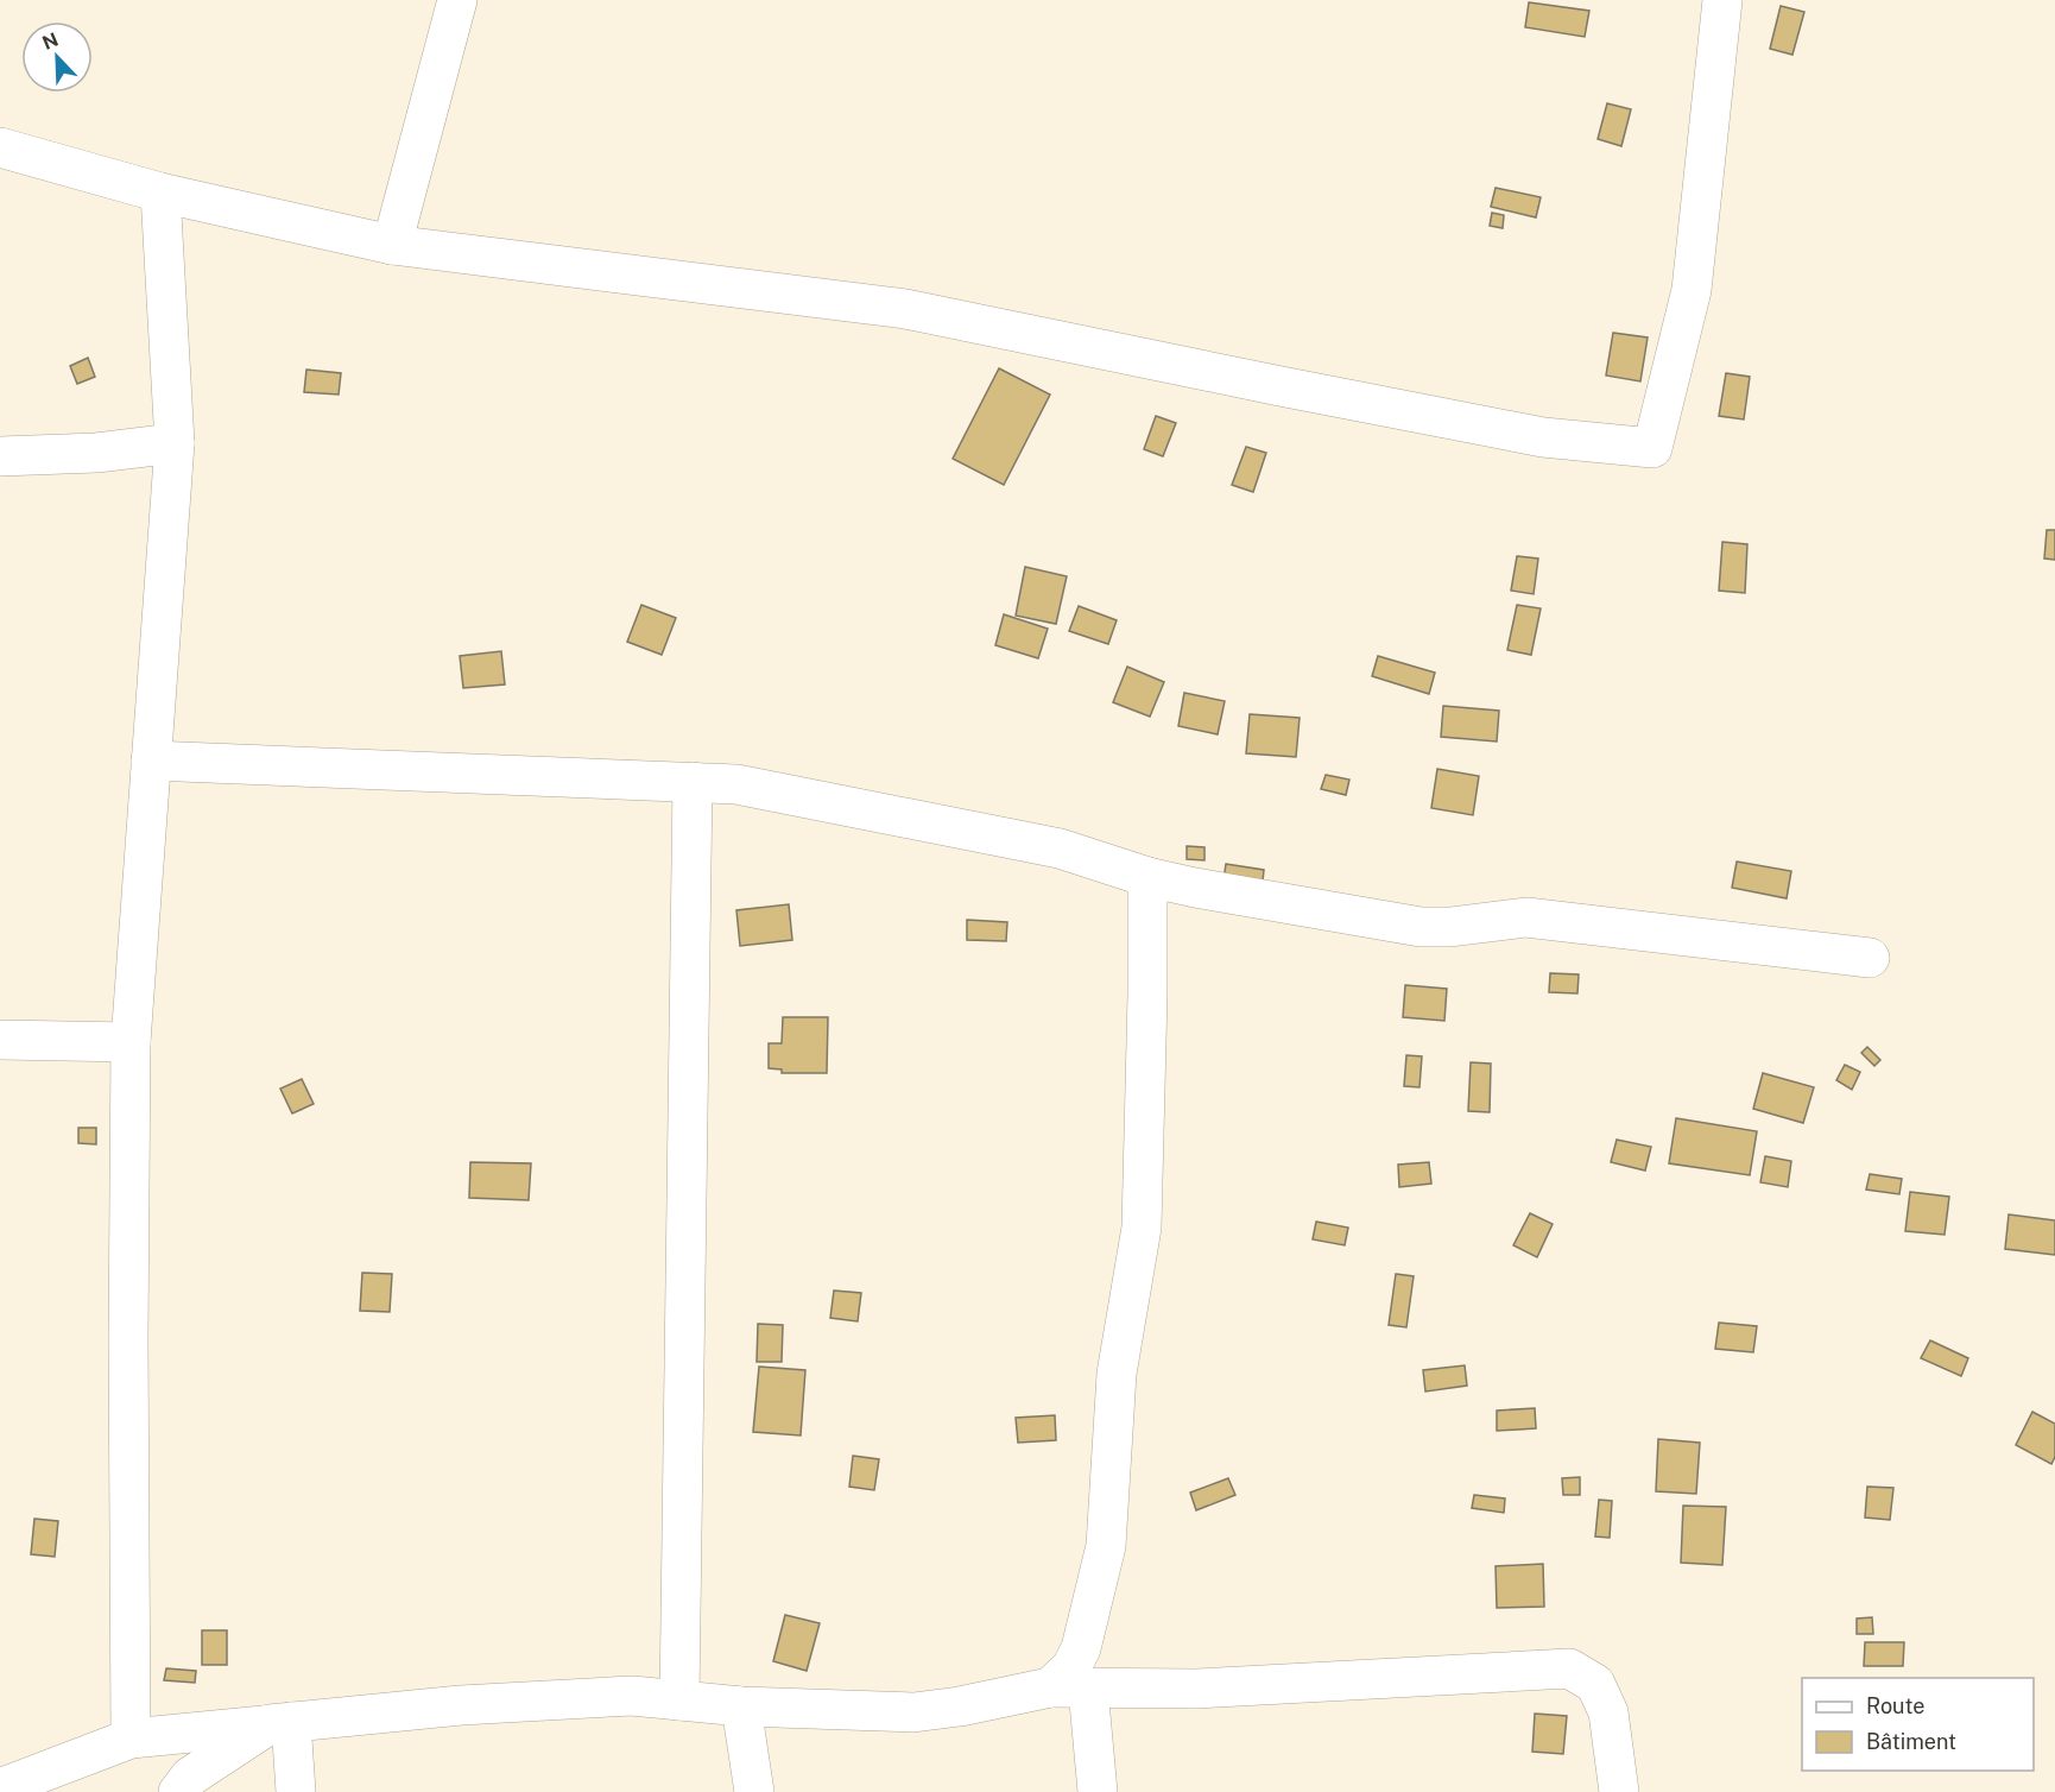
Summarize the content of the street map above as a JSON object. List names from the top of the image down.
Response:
{
  "legend": ["Route", "Bâtiment"],
  "north": "top left"
}
